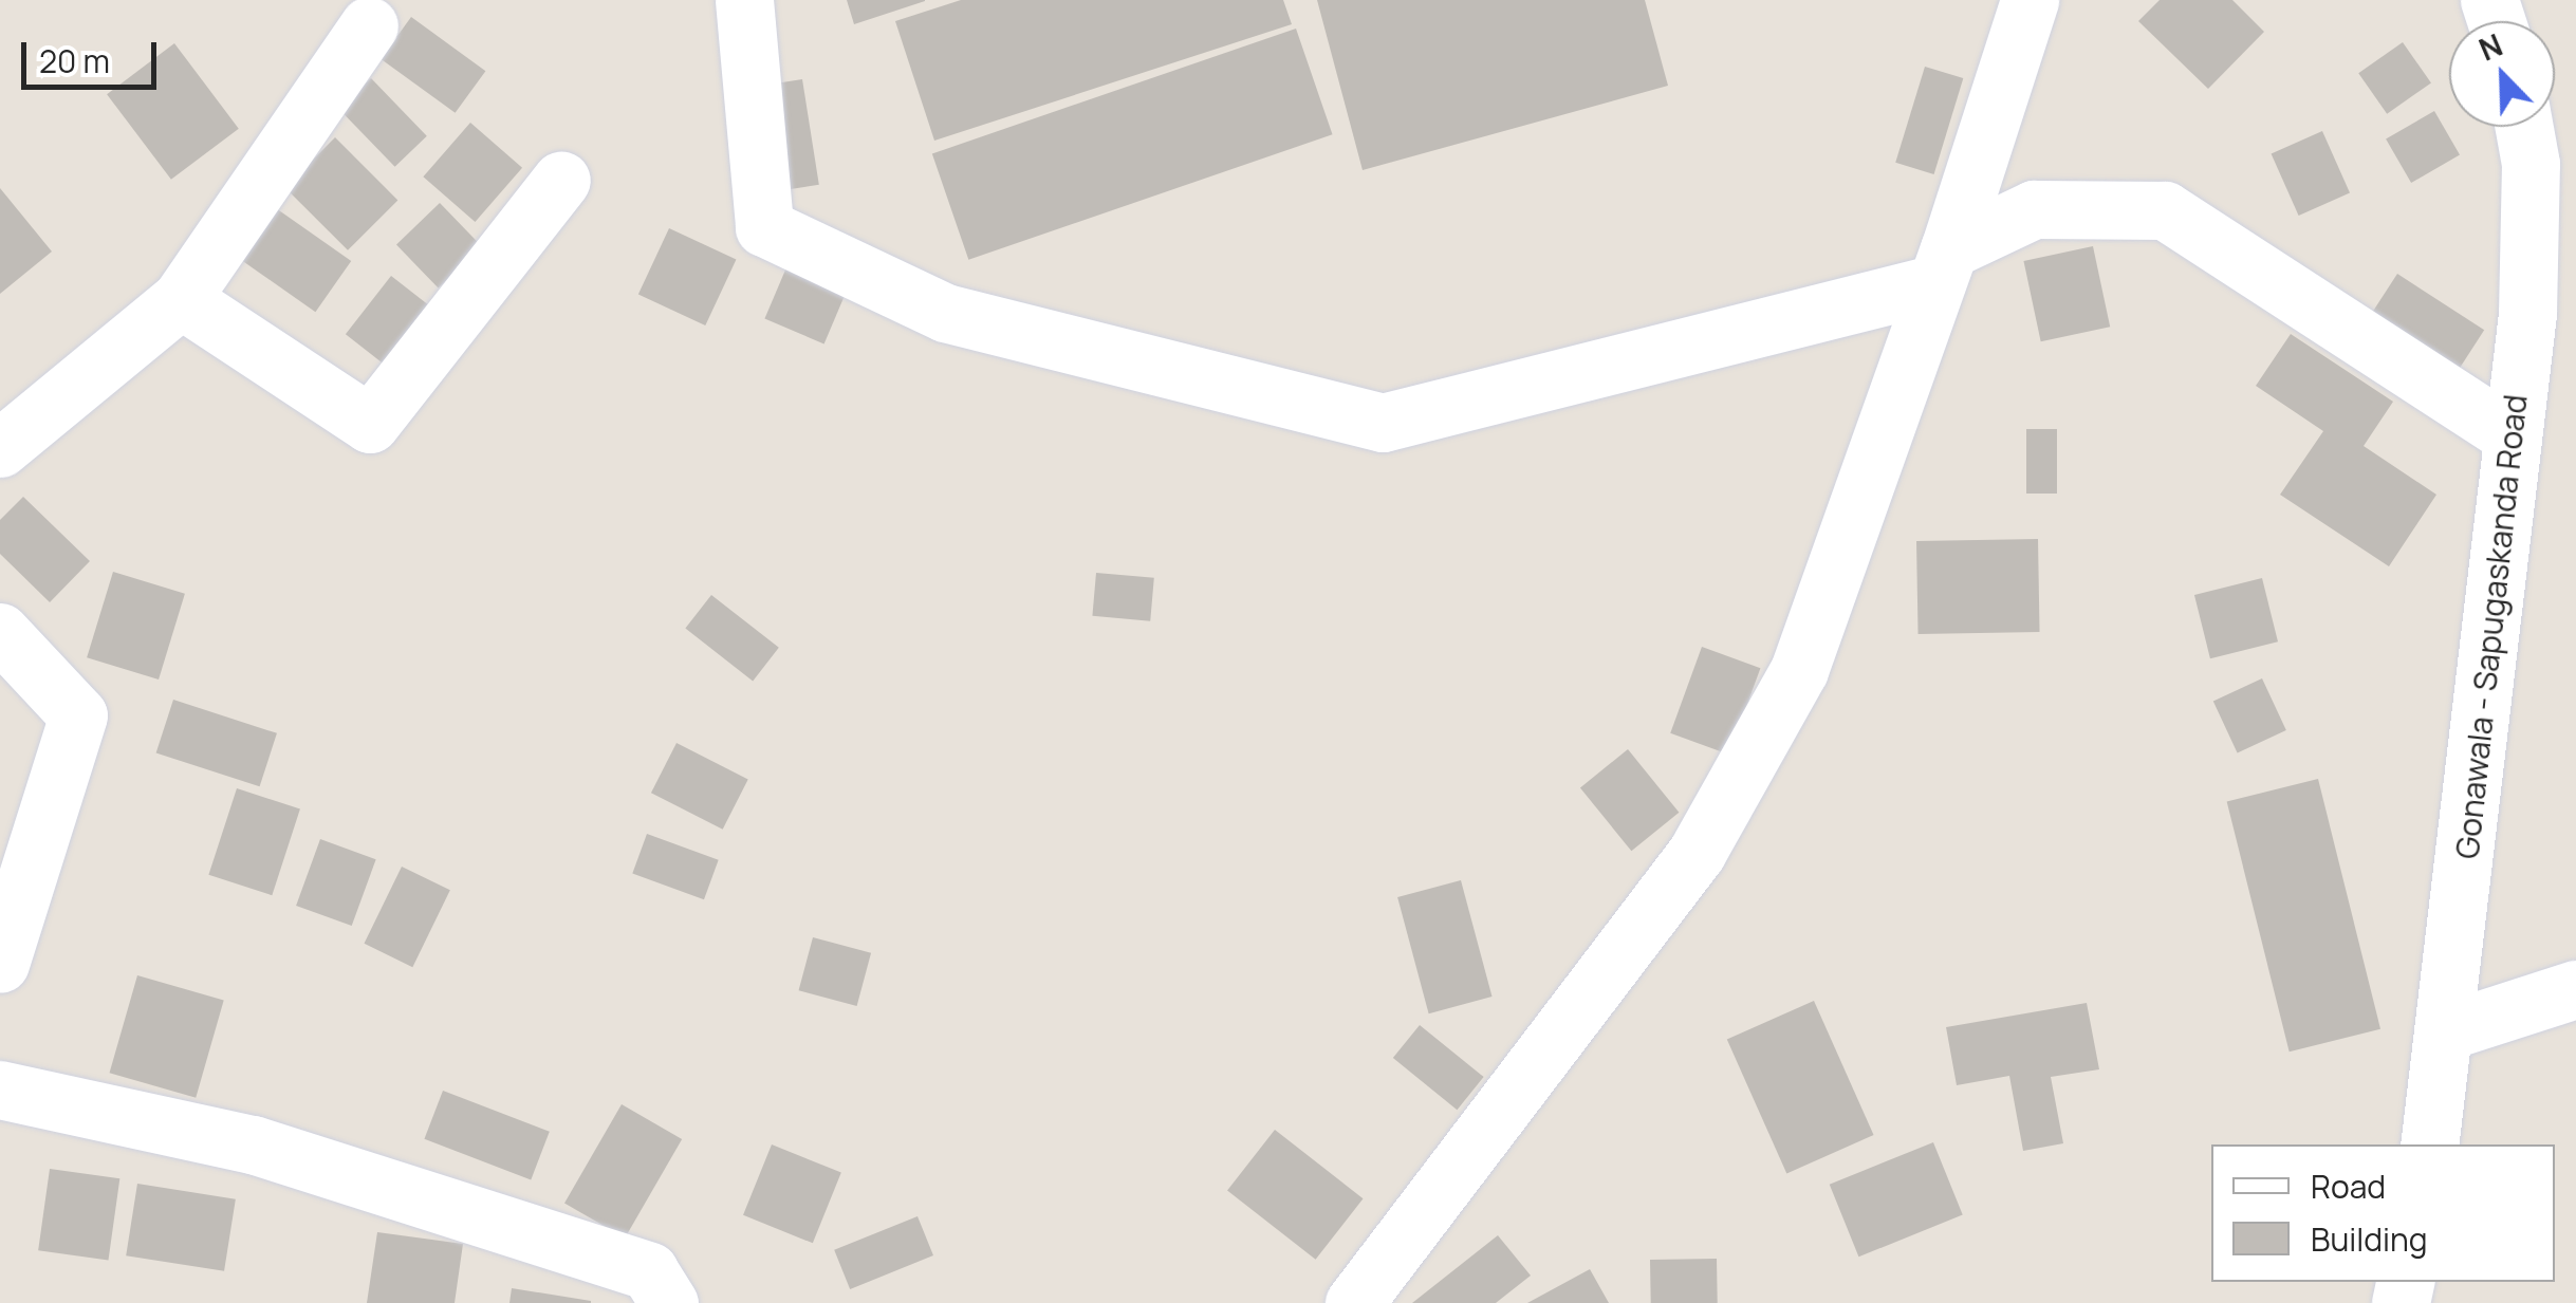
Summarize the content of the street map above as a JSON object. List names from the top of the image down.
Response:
{
  "streets": {
    "street": ["Gonawala - Sapugaskanda Road"]
  },
  "legend": ["Road", "Building"],
  "scale_bar": "20 m",
  "north": "top left"
}
